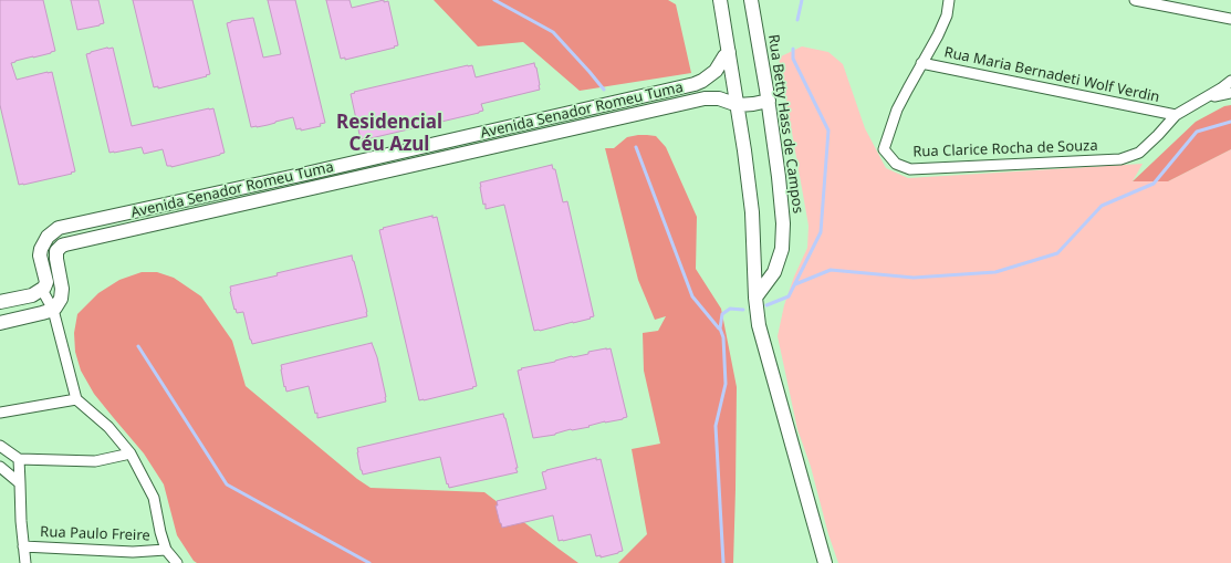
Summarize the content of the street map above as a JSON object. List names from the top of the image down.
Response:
{
  "streets": {
    "street": [
      "Rua Maria Bernadeti Wolf Verdin",
      "Avenida Senador Romeu Tuma",
      "Rua Betty Hass de Campos",
      "Rua Clarice Rocha de Souza",
      "Rua Paulo Freire"
    ]
  },
  "crossings": [
    ["Rua Maria Bernadeti Wolf Verdin", "Rua Clarice Rocha de Souza"]
  ],
  "districts": ["Residencial Céu Azul"]
}
